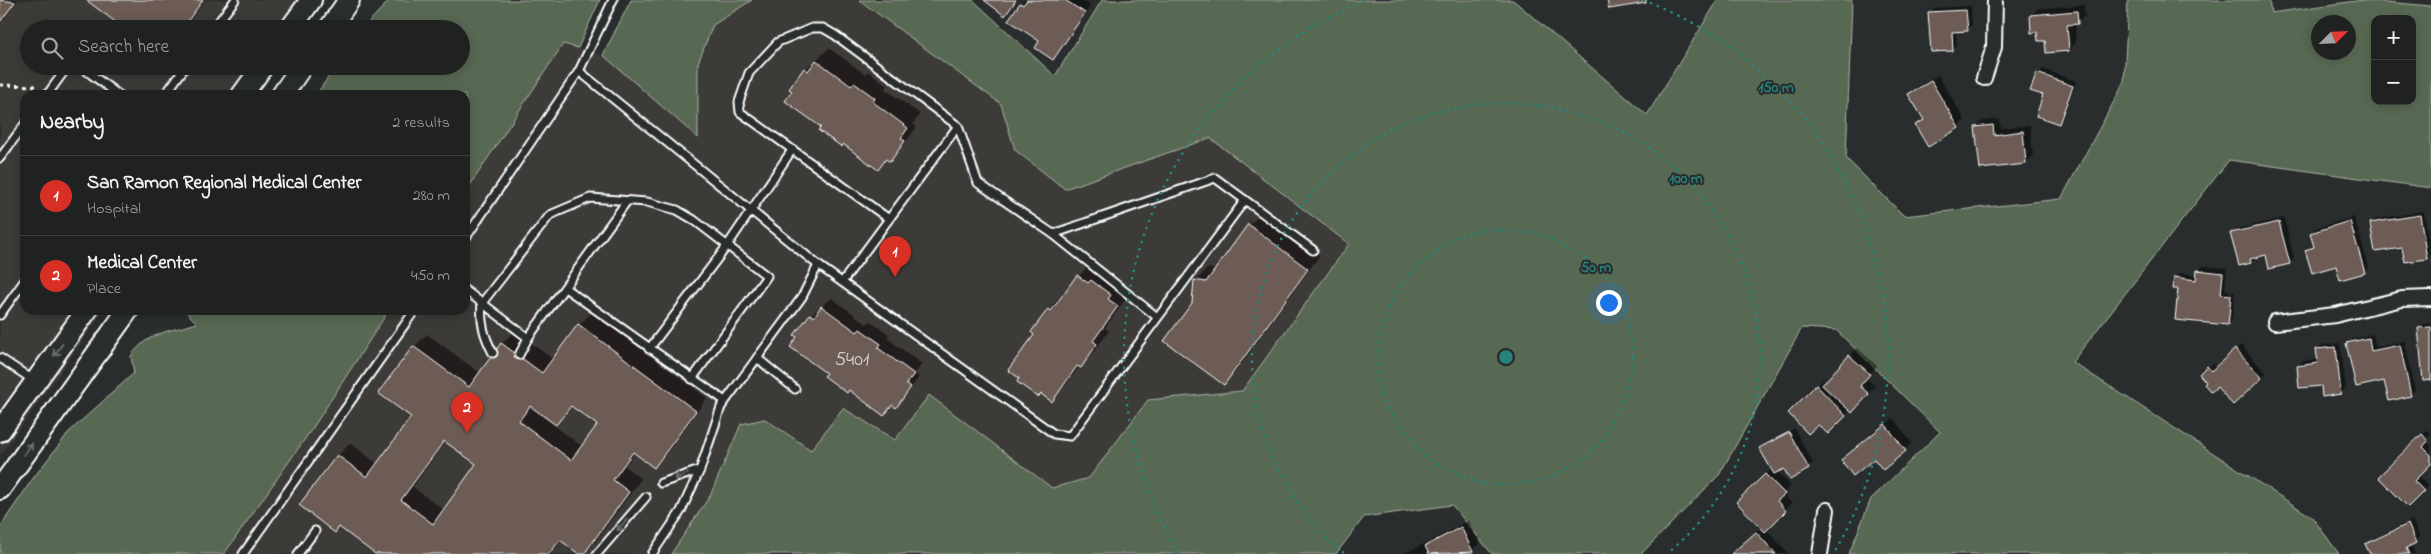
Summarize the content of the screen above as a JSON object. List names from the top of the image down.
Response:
{
  "house_numbers": ["5401"],
  "north": "top right",
  "page": {
    "map_buttons": ["+", "−"],
    "search": "Search here",
    "heading": ["Nearby", "2 results"],
    "list": [
      {
        "mark": "1",
        "name": "San Ramon Regional Medical Center",
        "note": "Hospital",
        "value": "280 m"
      },
      {
        "mark": "2",
        "name": "Medical Center",
        "note": "Place",
        "value": "450 m"
      }
    ],
    "pins": ["1", "2"]
  },
  "rings": ["150 m", "100 m", "50 m"]
}
